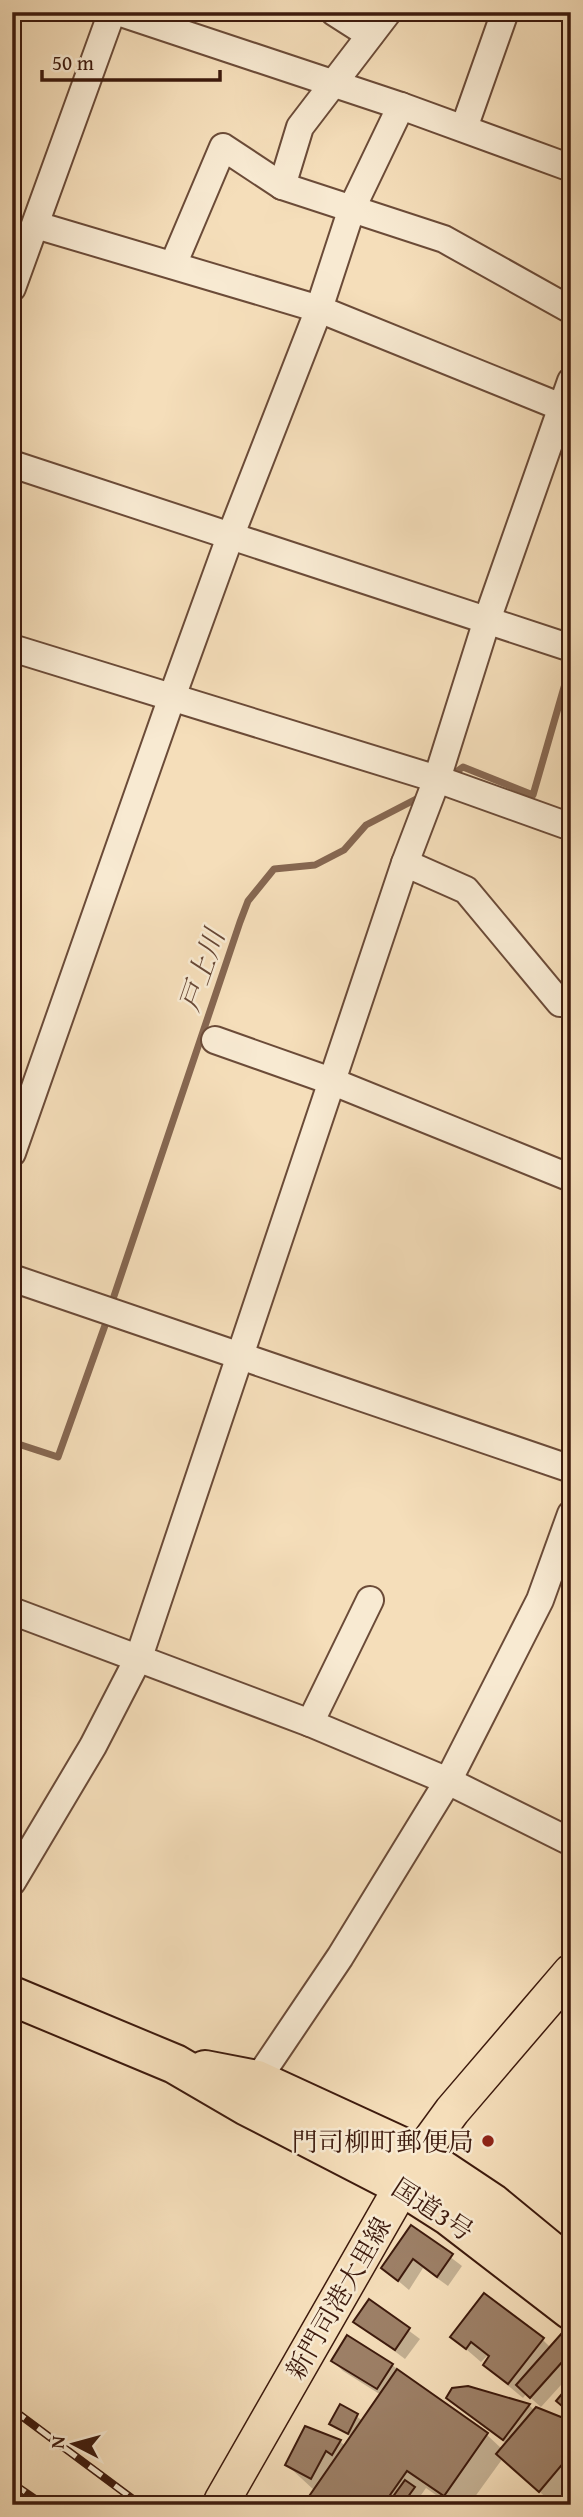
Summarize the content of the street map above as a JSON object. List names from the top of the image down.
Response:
{
  "streets": {
    "highway": ["国道3号"],
    "main road": ["新門司港大里線"]
  },
  "crossings": [
    ["国道3号", "新門司港大里線"]
  ],
  "water": ["戸上川"],
  "places": ["門司柳町郵便局"],
  "scale_bar": "50 m",
  "north": "left"
}
